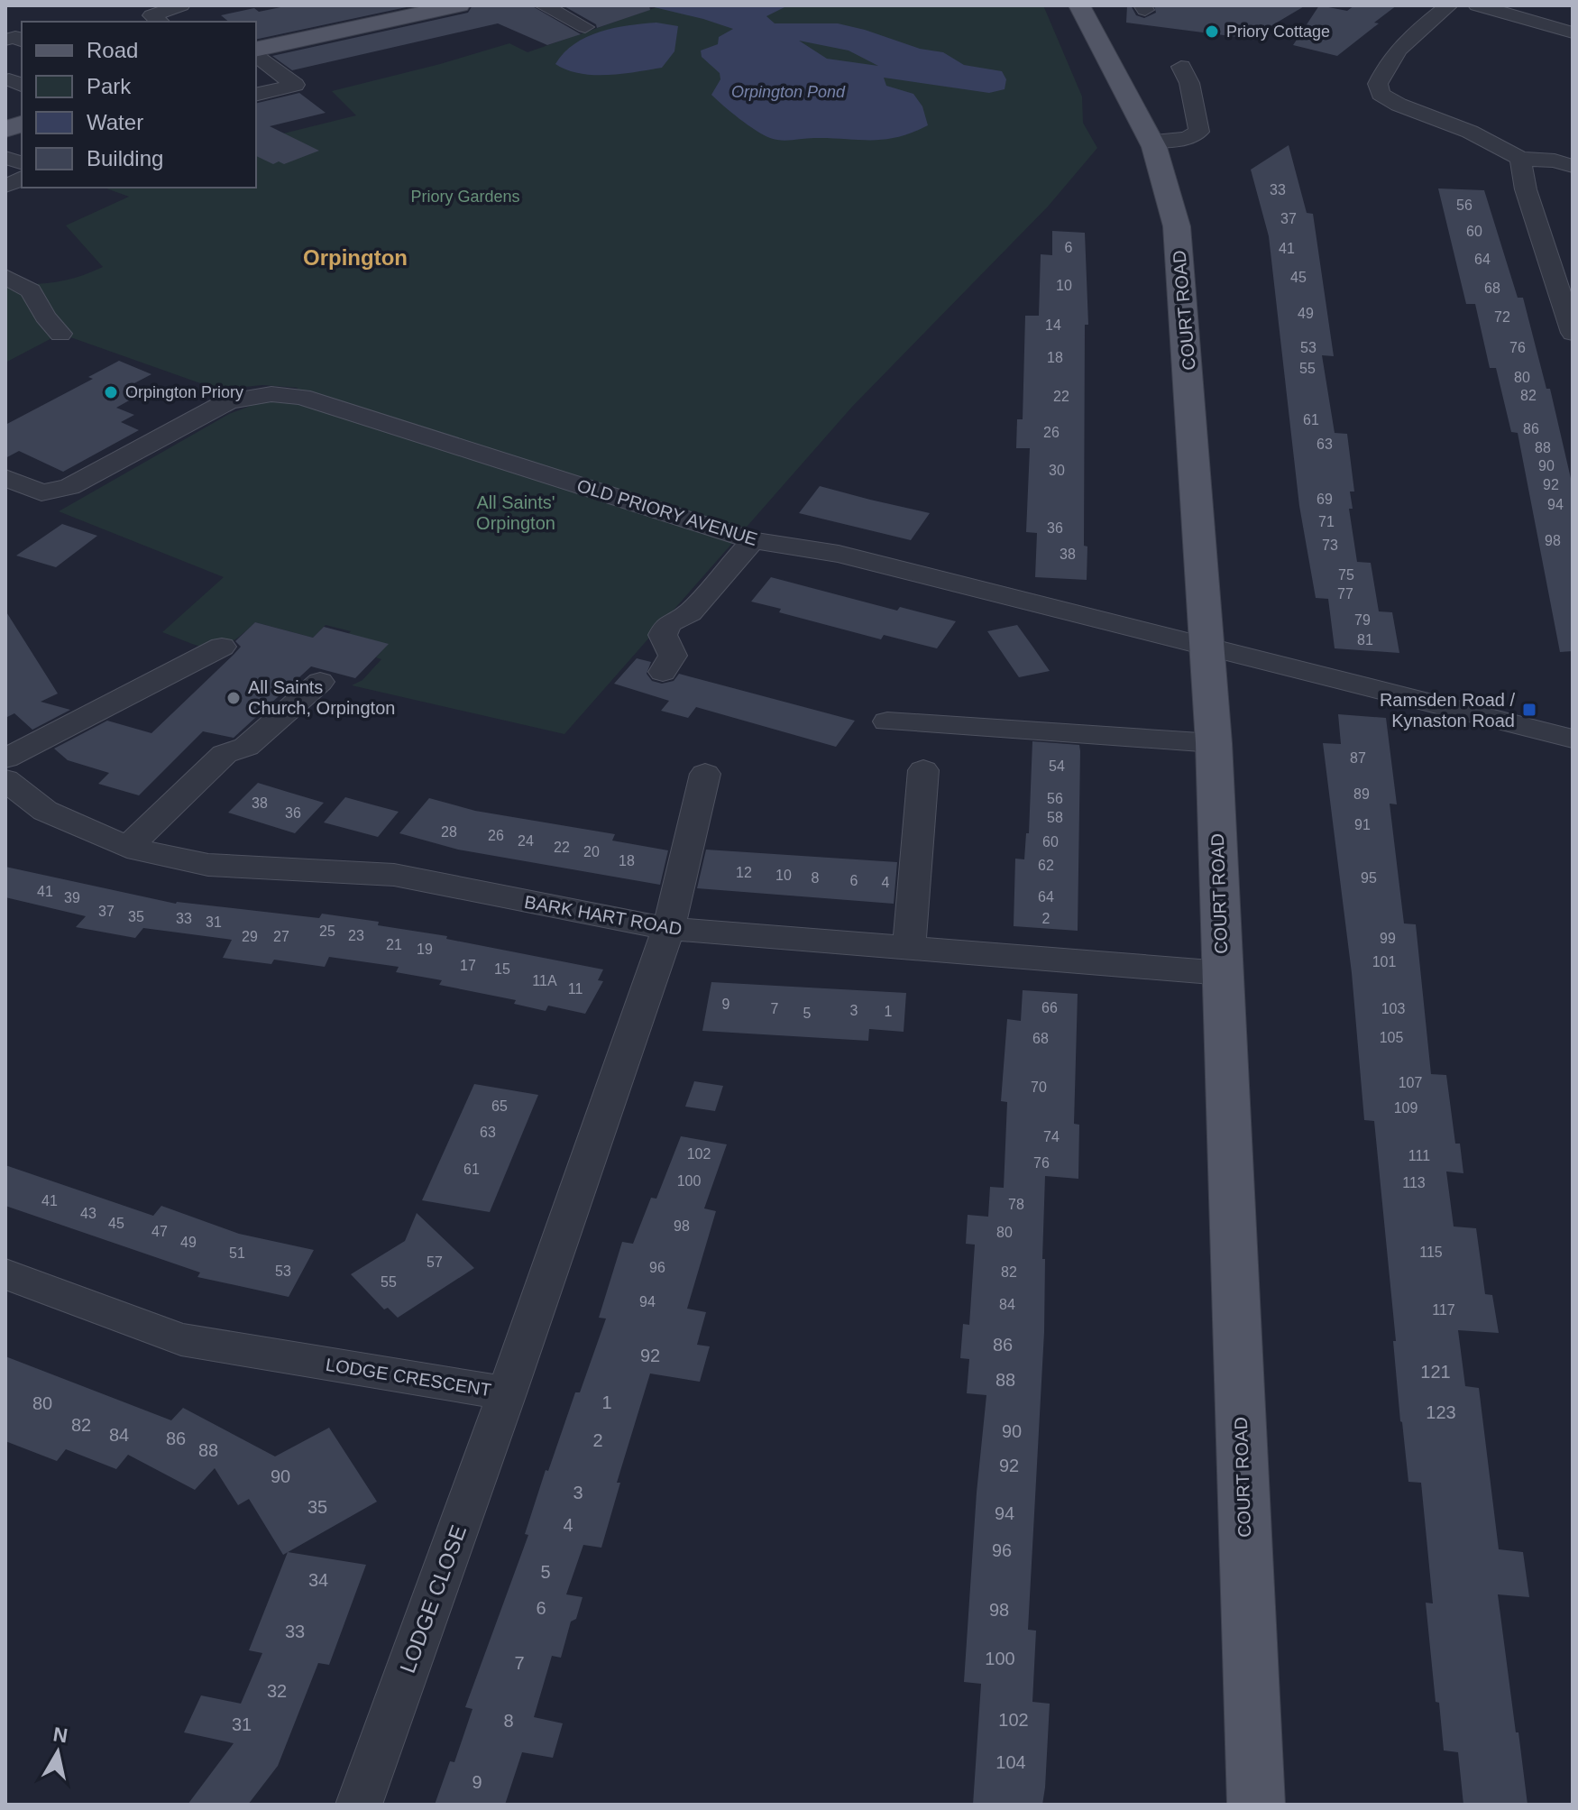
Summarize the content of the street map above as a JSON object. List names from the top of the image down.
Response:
{
  "streets": {
    "main road": ["COURT ROAD"],
    "street": [
      "OLD PRIORY AVENUE",
      "BARK HART ROAD",
      "LODGE CRESCENT",
      "LODGE CLOSE"
    ]
  },
  "crossings": [
    ["COURT ROAD", "OLD PRIORY AVENUE"],
    ["COURT ROAD", "BARK HART ROAD"],
    ["BARK HART ROAD", "LODGE CRESCENT"],
    ["LODGE CRESCENT", "LODGE CLOSE"]
  ],
  "districts": ["Orpington"],
  "water": ["Orpington Pond"],
  "parks": ["Priory Gardens", "All Saints' Orpington"],
  "places": {
    "other": ["Priory Cottage", "Orpington Priory", "All Saints Church, Orpington"],
    "transit": ["Ramsden Road / Kynaston Road"]
  },
  "house_numbers": [
    "33",
    "56",
    "37",
    "60",
    "6",
    "41",
    "64",
    "45",
    "10",
    "68",
    "49",
    "72",
    "14",
    "53",
    "76",
    "18",
    "55",
    "80",
    "82",
    "22",
    "61",
    "86",
    "26",
    "63",
    "88",
    "90",
    "30",
    "92",
    "69",
    "94",
    "71",
    "36",
    "98",
    "73",
    "38",
    "75",
    "77",
    "79",
    "81",
    "87",
    "54",
    "89",
    "56",
    "38",
    "36",
    "58",
    "91",
    "28",
    "26",
    "24",
    "60",
    "22",
    "20",
    "18",
    "62",
    "12",
    "10",
    "8",
    "95",
    "6",
    "4",
    "41",
    "64",
    "39",
    "37",
    "35",
    "33",
    "2",
    "31",
    "25",
    "23",
    "29",
    "27",
    "99",
    "21",
    "19",
    "101",
    "17",
    "15",
    "11A",
    "11",
    "9",
    "66",
    "7",
    "103",
    "3",
    "1",
    "5",
    "105",
    "68",
    "107",
    "70",
    "65",
    "109",
    "63",
    "74",
    "102",
    "111",
    "76",
    "61",
    "100",
    "113",
    "41",
    "78",
    "43",
    "45",
    "98",
    "47",
    "80",
    "49",
    "115",
    "51",
    "57",
    "96",
    "53",
    "82",
    "55",
    "94",
    "84",
    "117",
    "86",
    "92",
    "121",
    "88",
    "1",
    "80",
    "123",
    "82",
    "90",
    "84",
    "86",
    "2",
    "88",
    "92",
    "90",
    "3",
    "35",
    "94",
    "4",
    "96",
    "5",
    "34",
    "6",
    "98",
    "33",
    "100",
    "7",
    "32",
    "102",
    "8",
    "31",
    "104",
    "9"
  ],
  "legend": [
    "Road",
    "Park",
    "Water",
    "Building"
  ],
  "north": "top"
}
